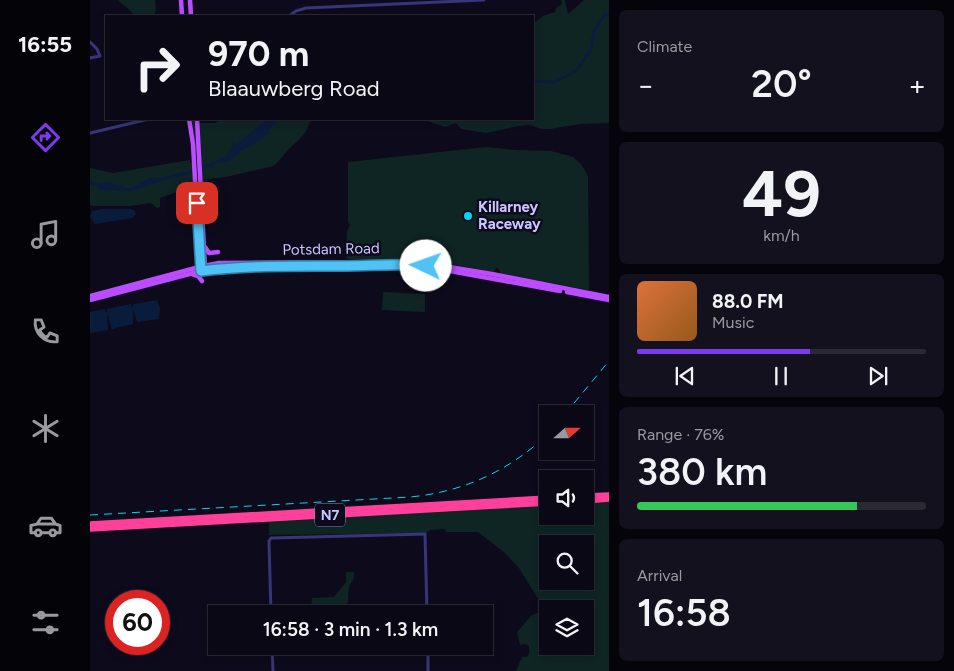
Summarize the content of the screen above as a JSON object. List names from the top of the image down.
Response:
{
  "streets": {
    "highway": ["N7"],
    "main road": ["Potsdam Road"]
  },
  "places": ["Killarney Raceway"],
  "north": "right",
  "page": {
    "tabs": "16:55",
    "tile": [
      "Climate",
      ["49", "km/h"],
      ["Range · 76%", "380 km"],
      ["Arrival", "16:58"]
    ],
    "turn": ["970 m", "Blaauwberg Road"],
    "heat": ["−", "20°", "+"],
    "song": ["88.0 FM", "Music"],
    "limit": "60",
    "trip": "16:58 · 3 min · 1.3 km"
  }
}
